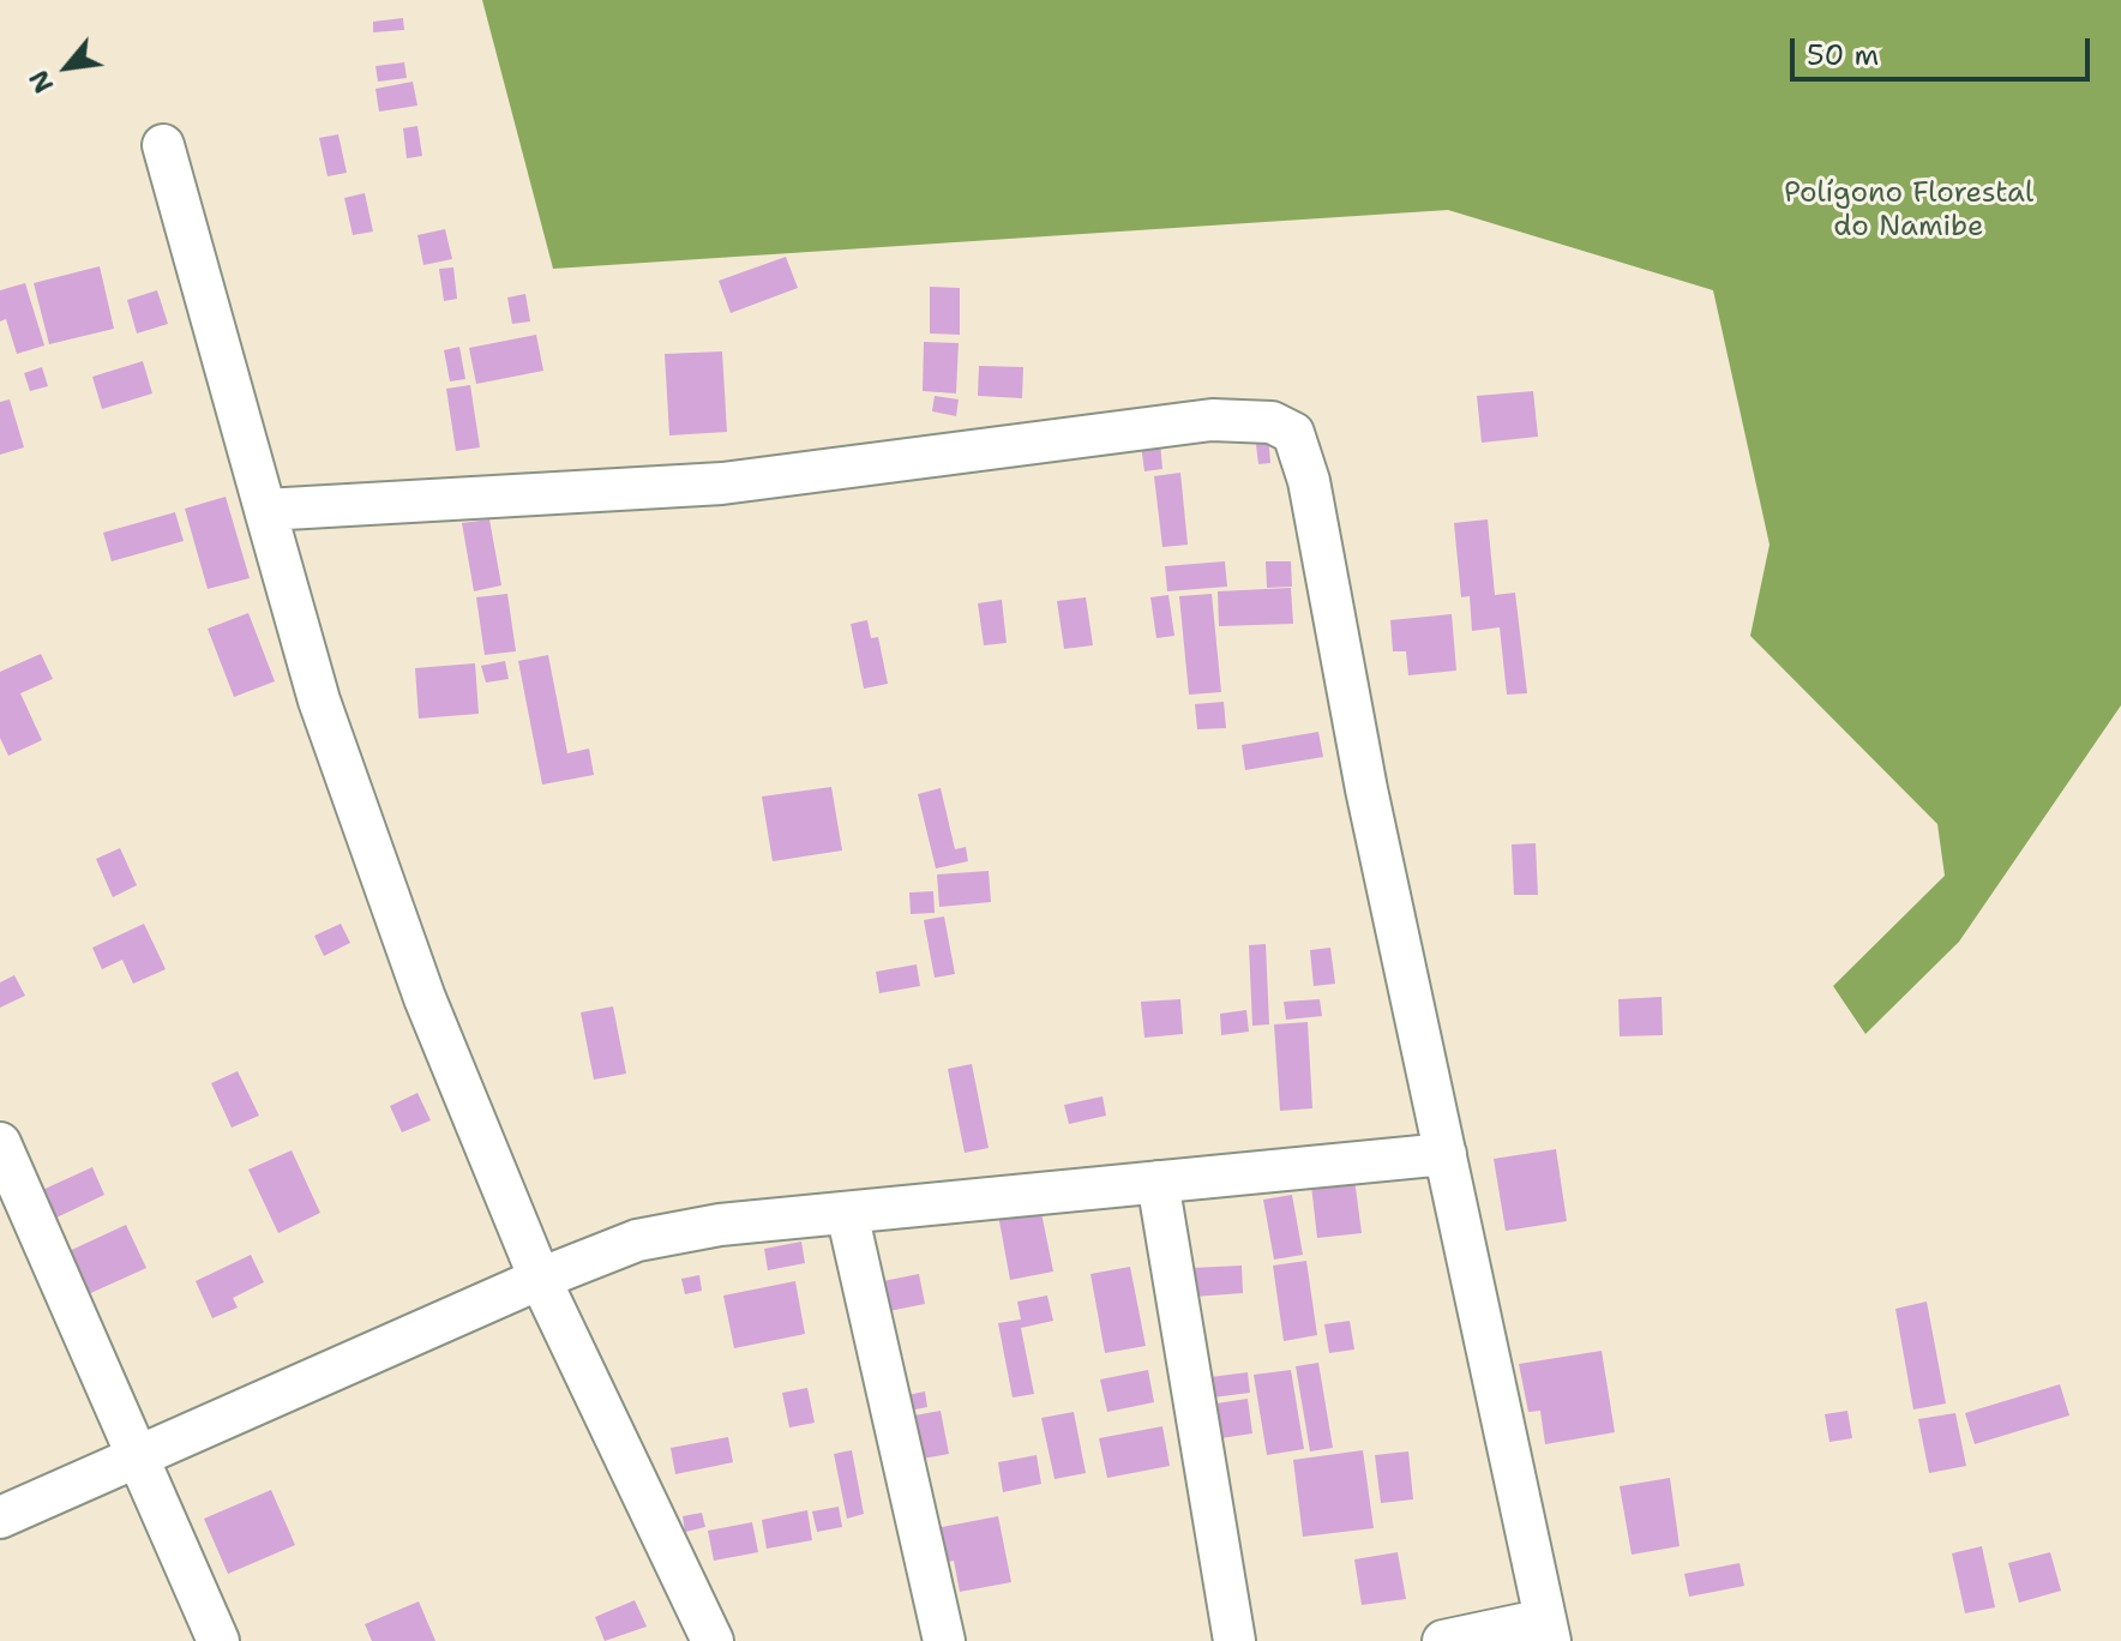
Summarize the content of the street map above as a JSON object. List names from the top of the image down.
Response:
{
  "parks": ["Polígono Florestal do Namibe"],
  "scale_bar": "50 m",
  "north": "bottom left"
}
